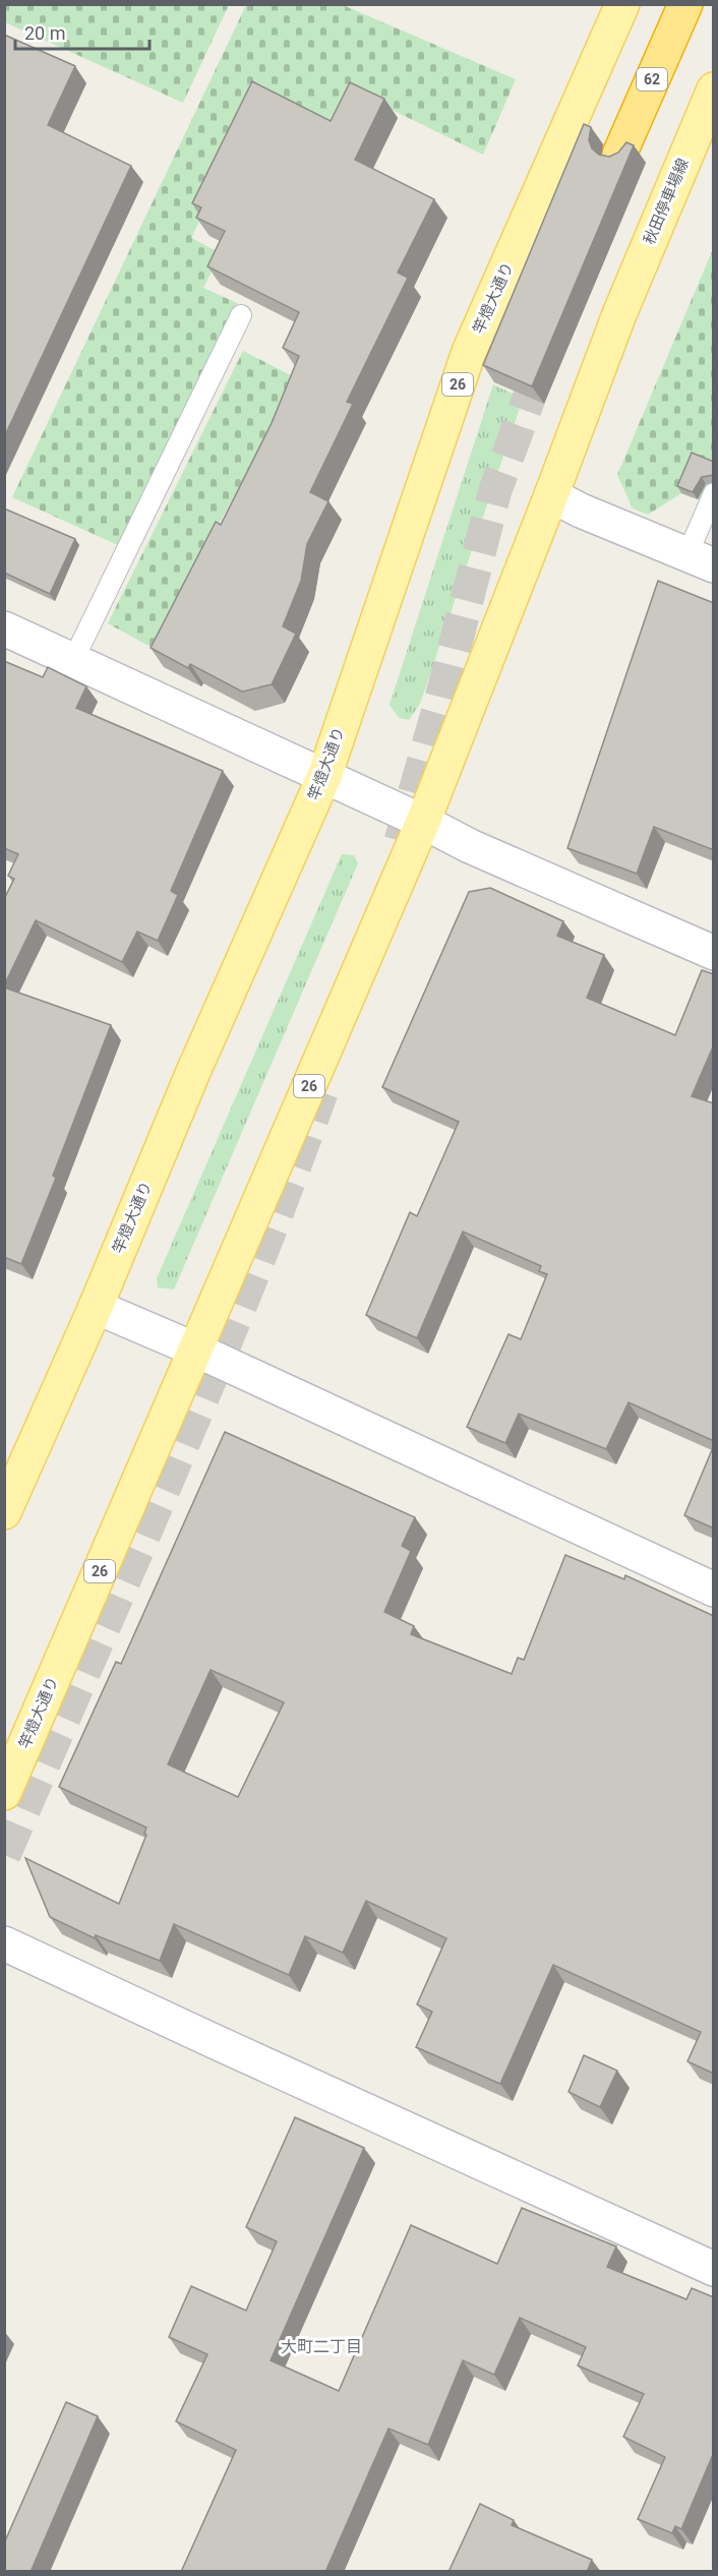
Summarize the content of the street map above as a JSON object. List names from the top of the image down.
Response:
{
  "streets": {
    "highway": ["62"],
    "main road": ["秋田停車場線", "竿燈大通り", "26"]
  },
  "crossings": [
    ["秋田停車場線", "竿燈大通り"]
  ],
  "districts": ["大町二丁目"],
  "scale_bar": "20 m"
}
